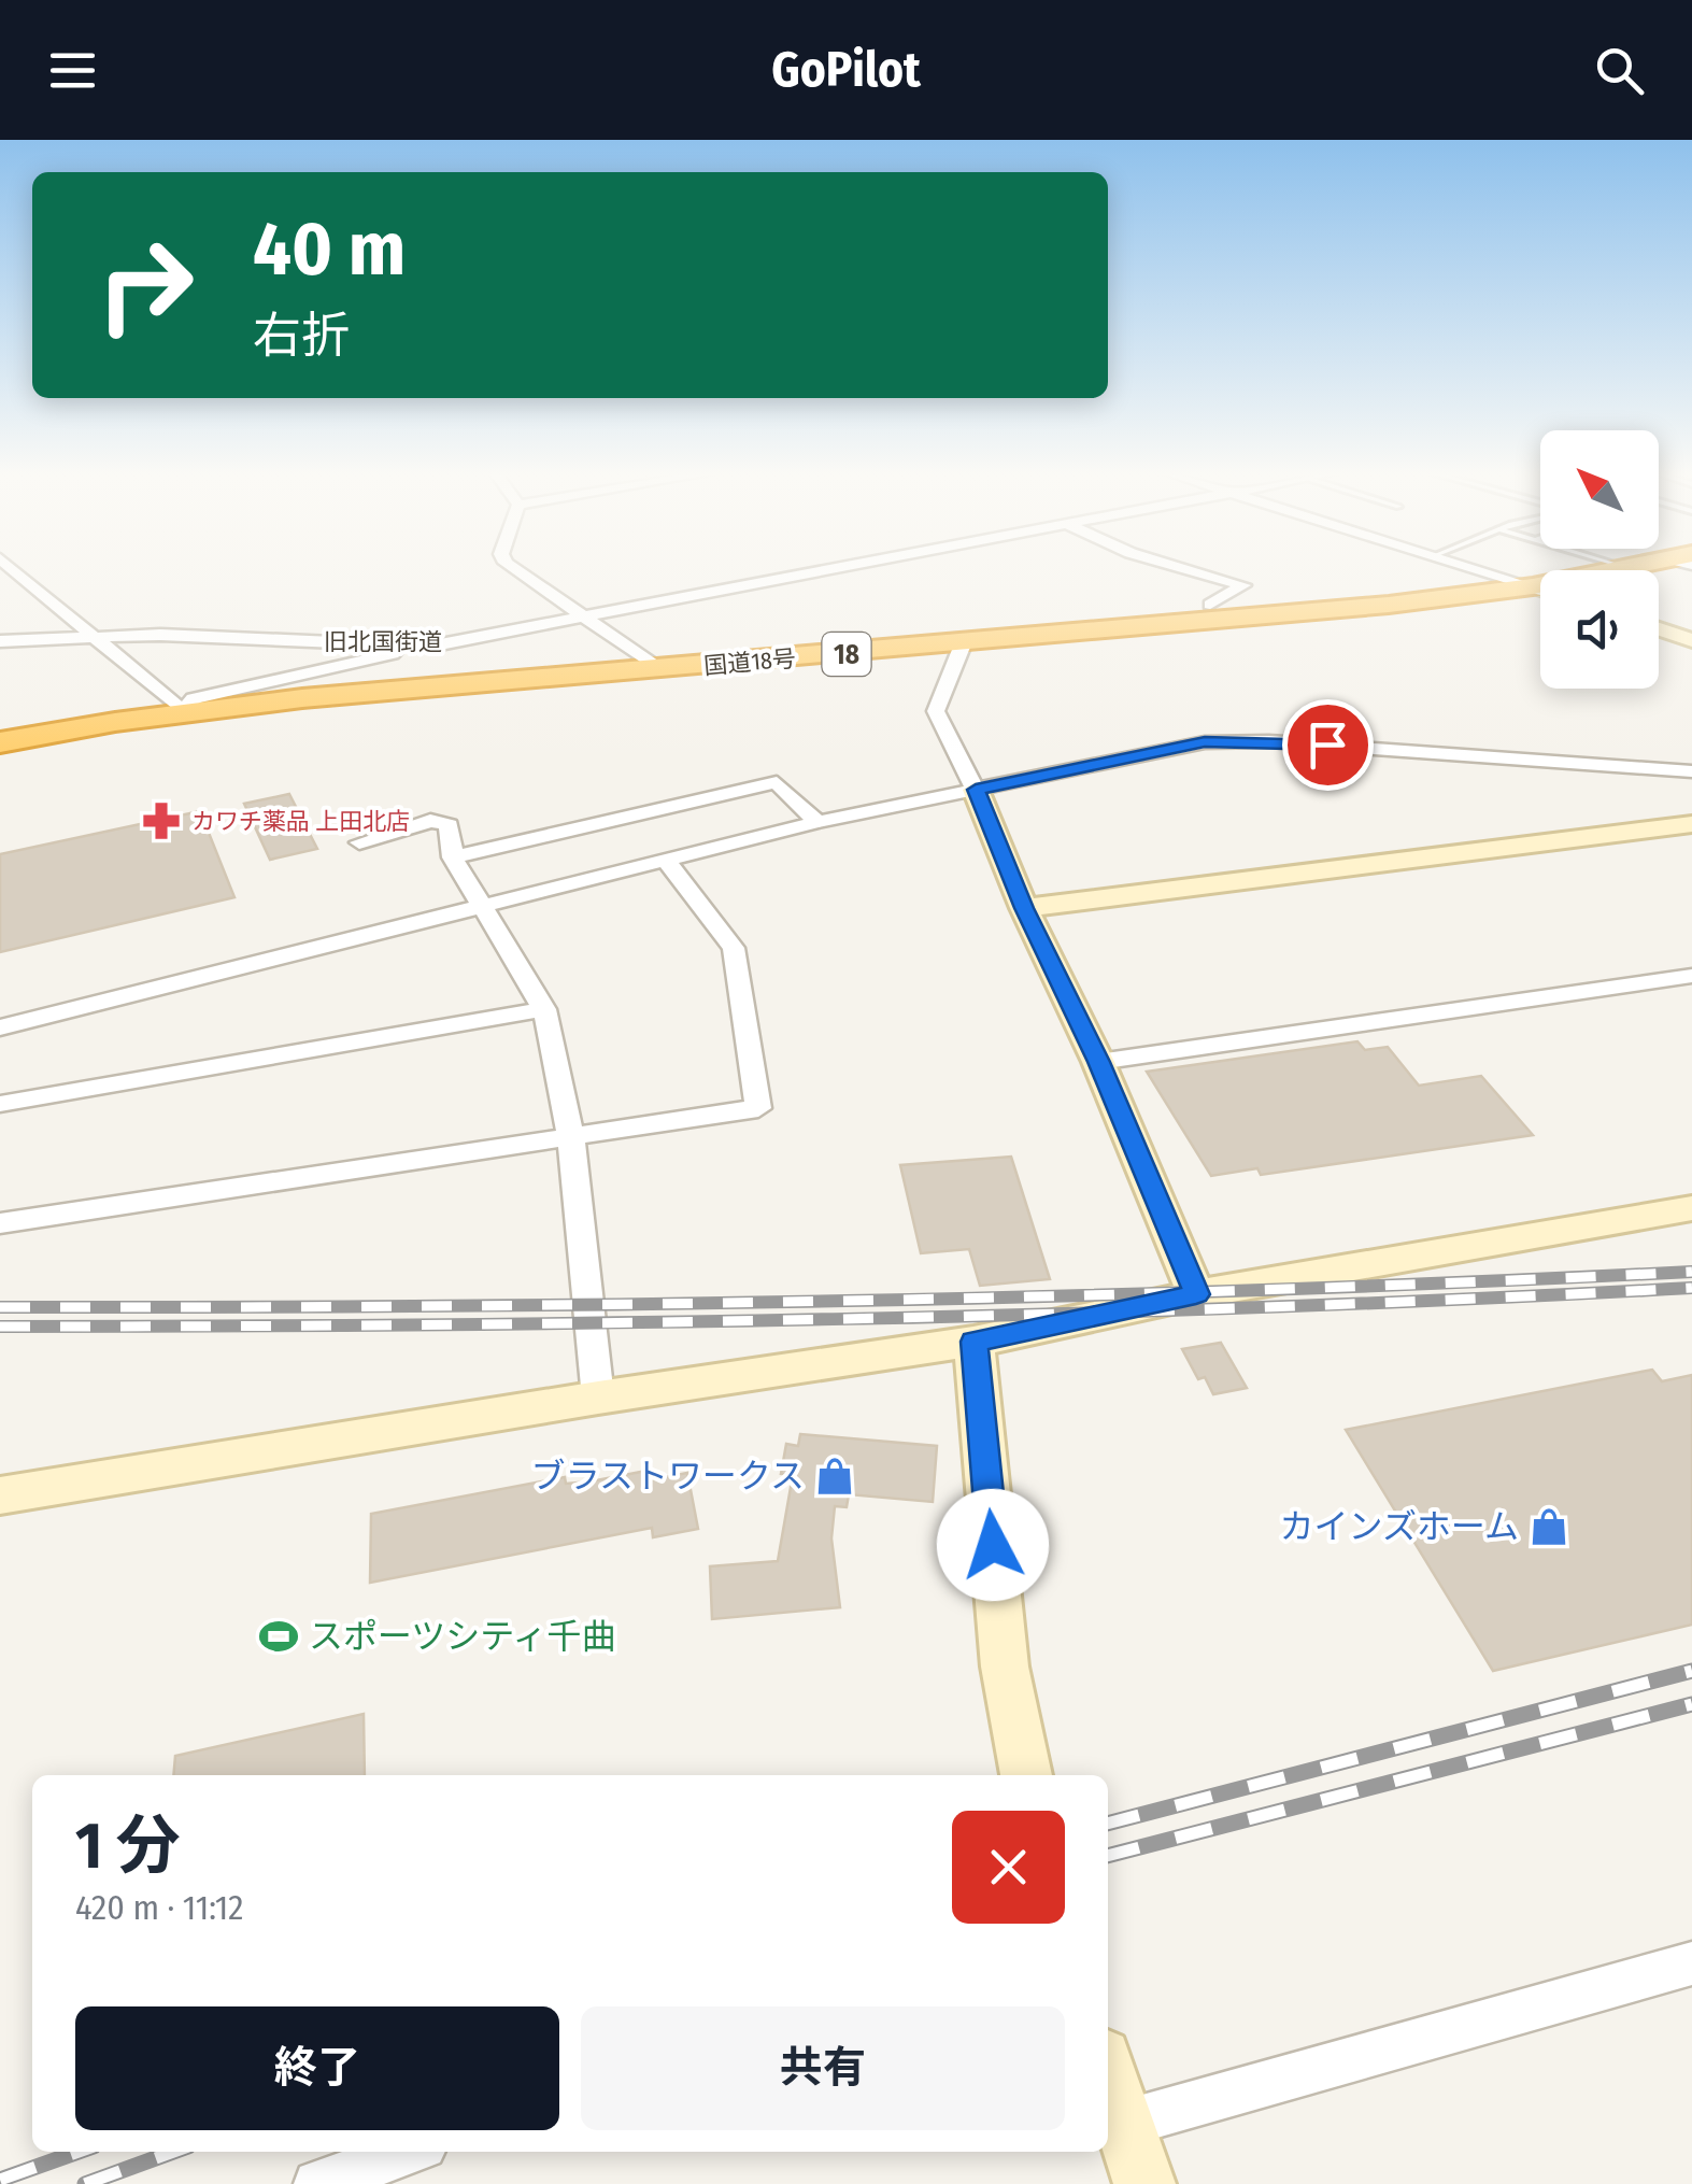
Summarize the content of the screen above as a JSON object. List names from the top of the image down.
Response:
{
  "streets": {
    "highway": ["18", "国道18号"],
    "street": ["旧北国街道"]
  },
  "places": {
    "pharmacy": ["カワチ薬品 上田北店"],
    "shop": ["ブラストワークス", "カインズホーム"],
    "sports": ["スポーツシティ千曲"]
  },
  "north": "top left",
  "page": {
    "header": "GoPilot",
    "turn": ["40 m", "右折"],
    "heading": ["1 分", "420 m · 11:12"],
    "buttons": ["終了", "共有"]
  }
}
